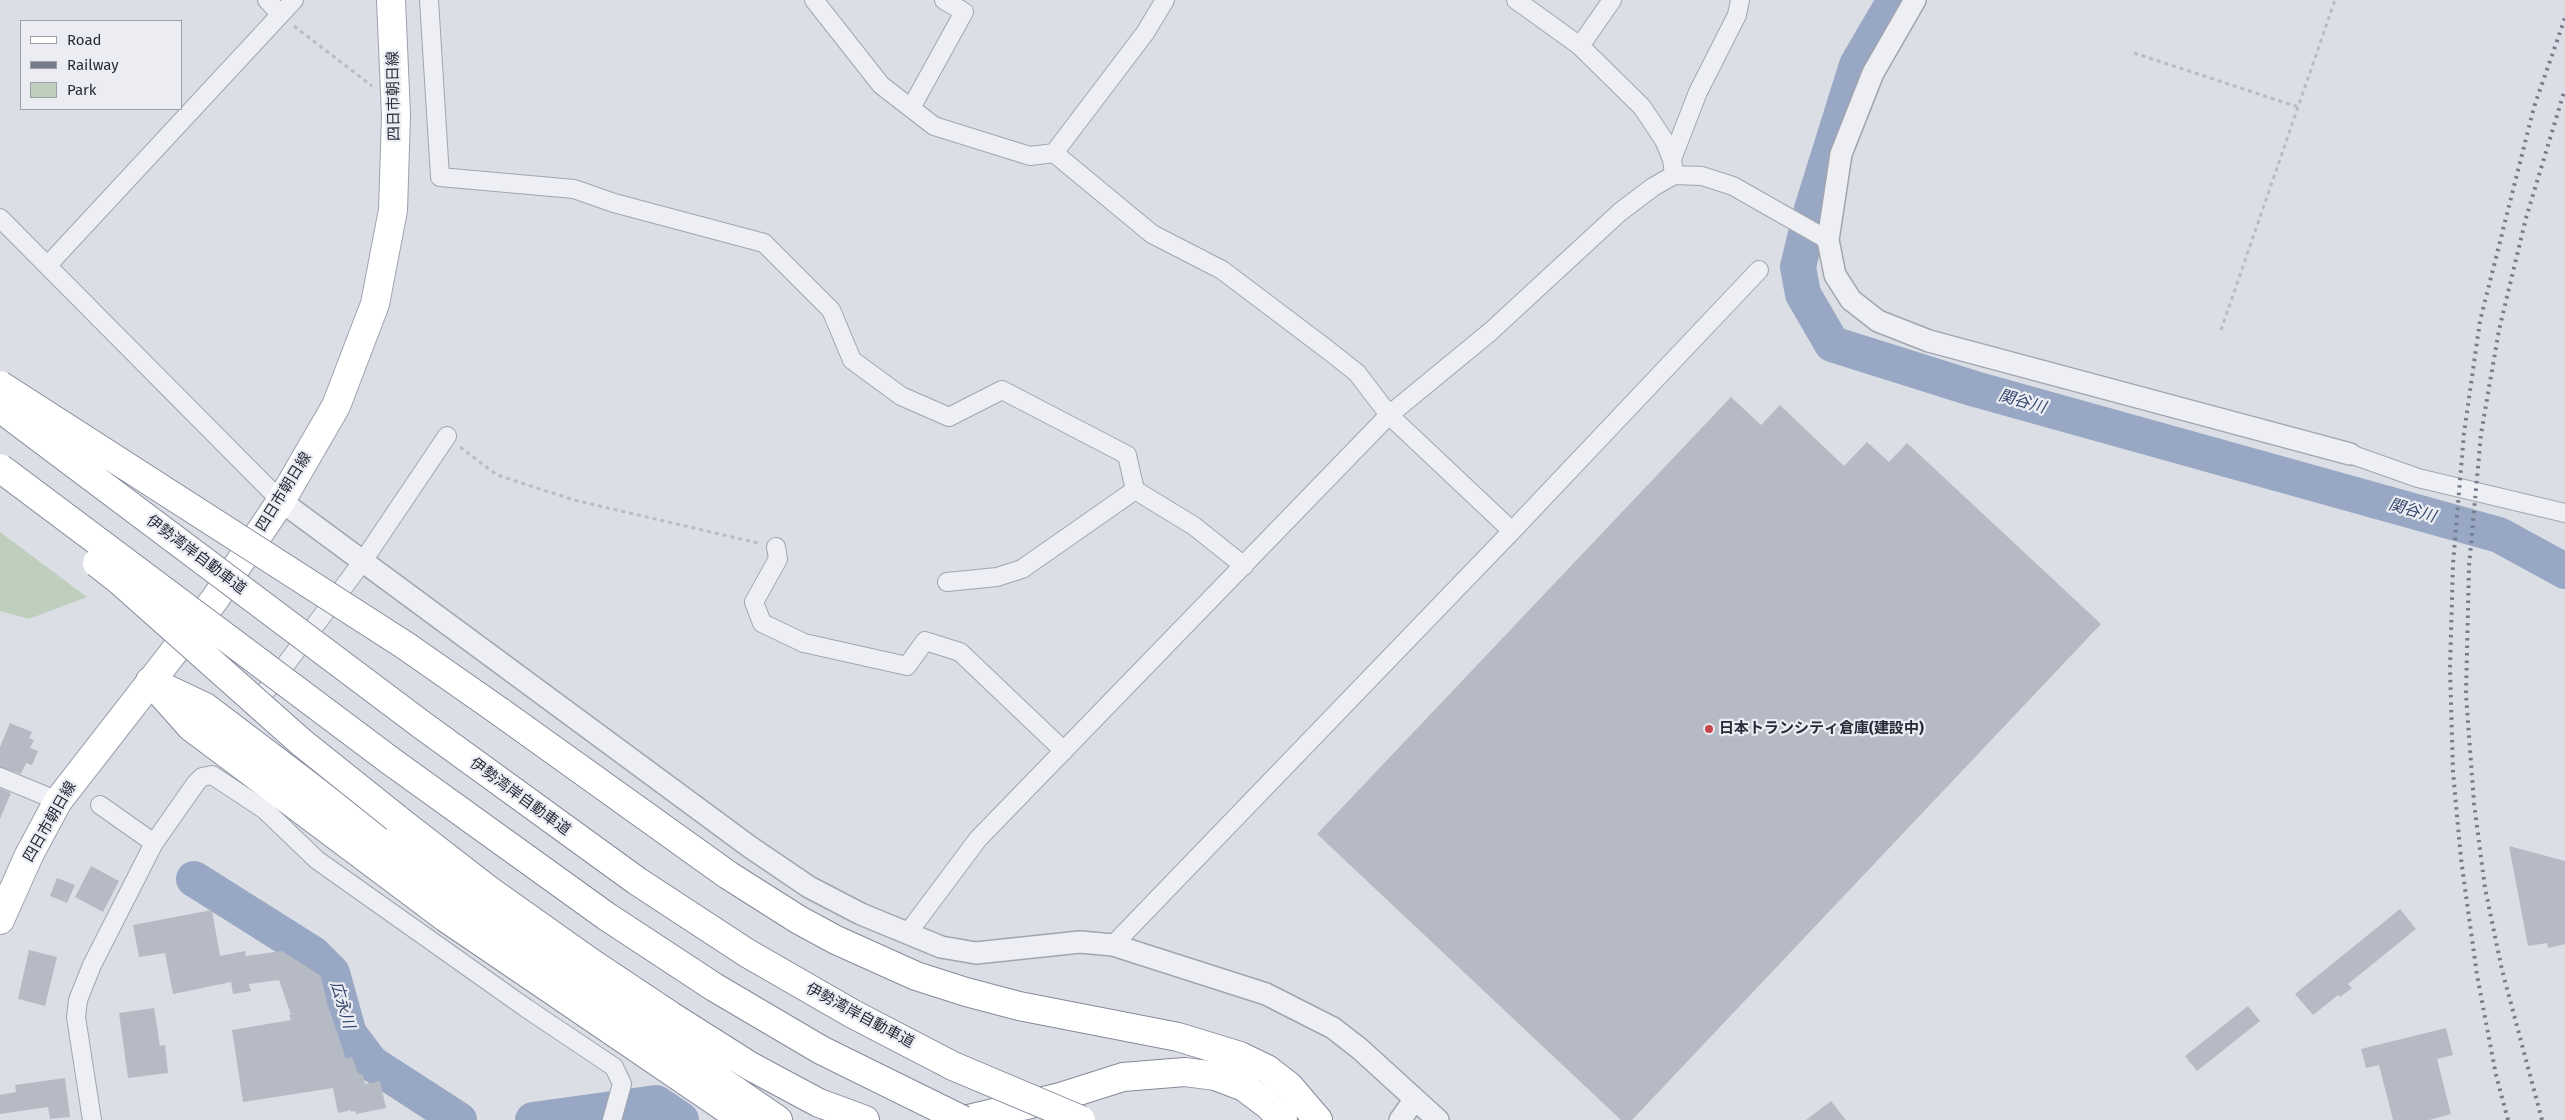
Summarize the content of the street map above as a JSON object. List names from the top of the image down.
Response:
{
  "streets": {
    "main road": ["四日市朝日線", "伊勢湾岸自動車道"]
  },
  "water": ["関谷川", "広永川"],
  "places": ["日本トランシティ倉庫(建設中)"],
  "legend": ["Road", "Railway", "Park"]
}
